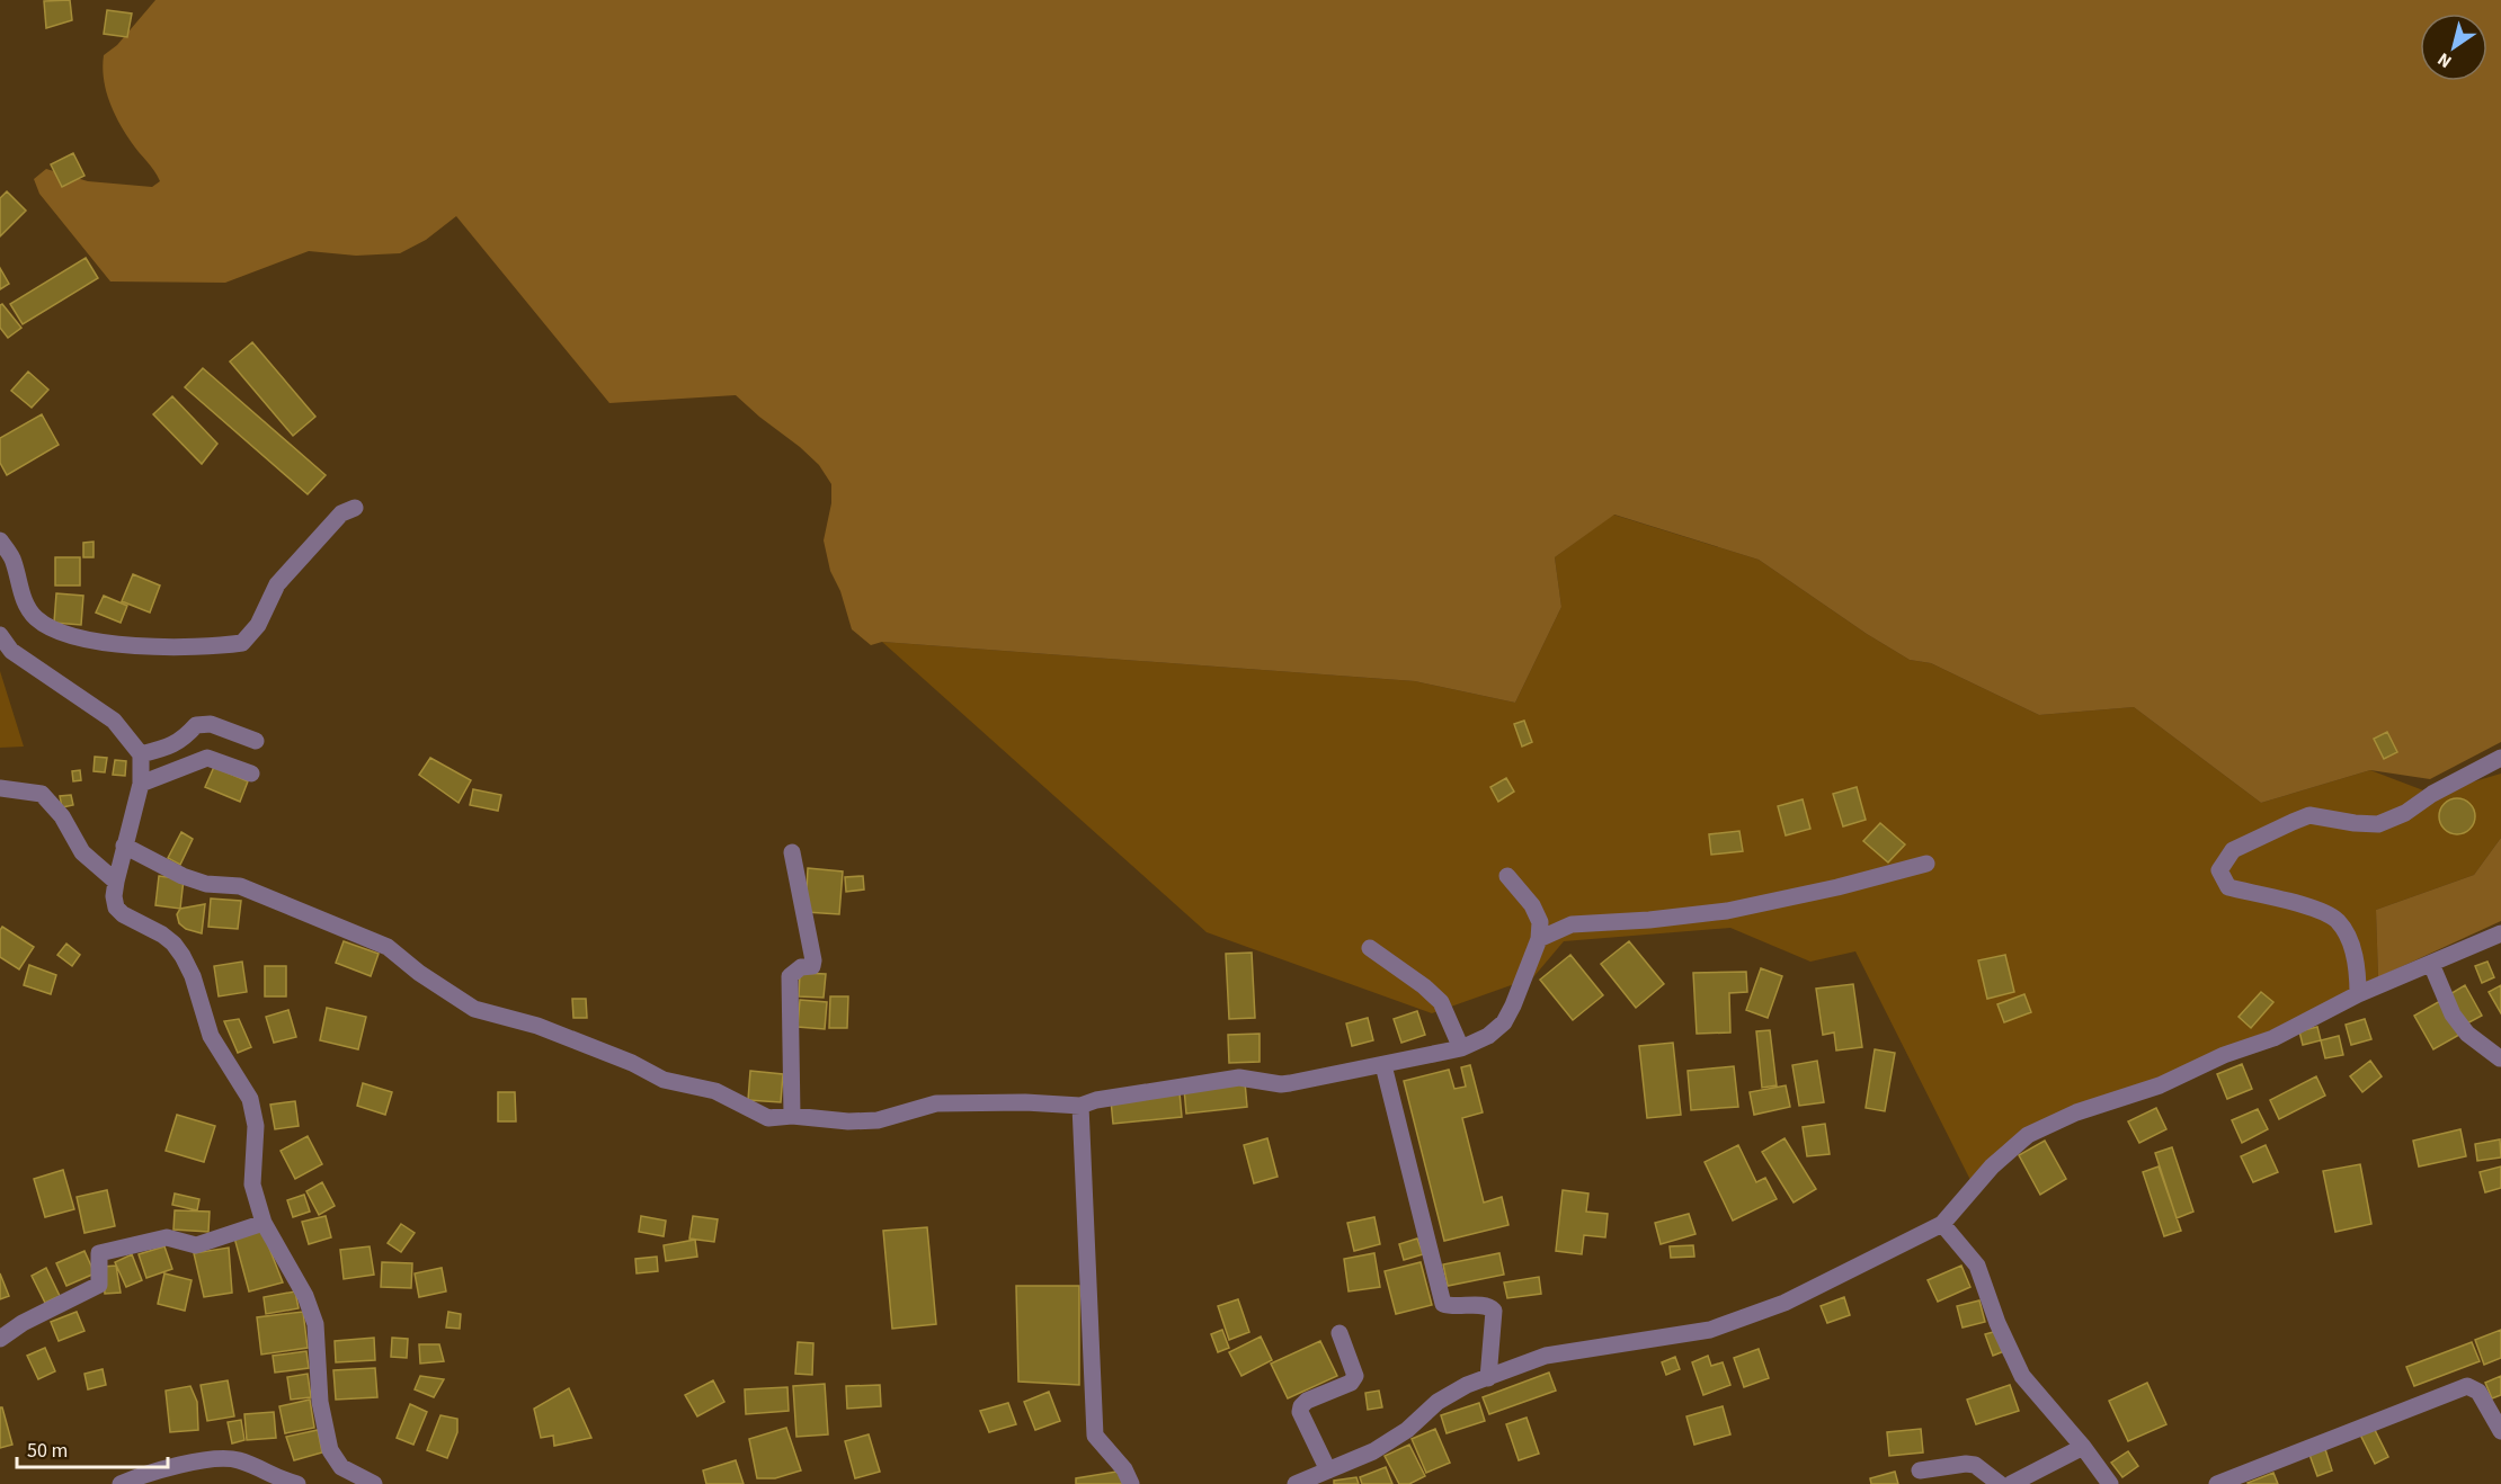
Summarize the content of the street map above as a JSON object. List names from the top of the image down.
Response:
{
  "scale_bar": "50 m",
  "north": "bottom left"
}
